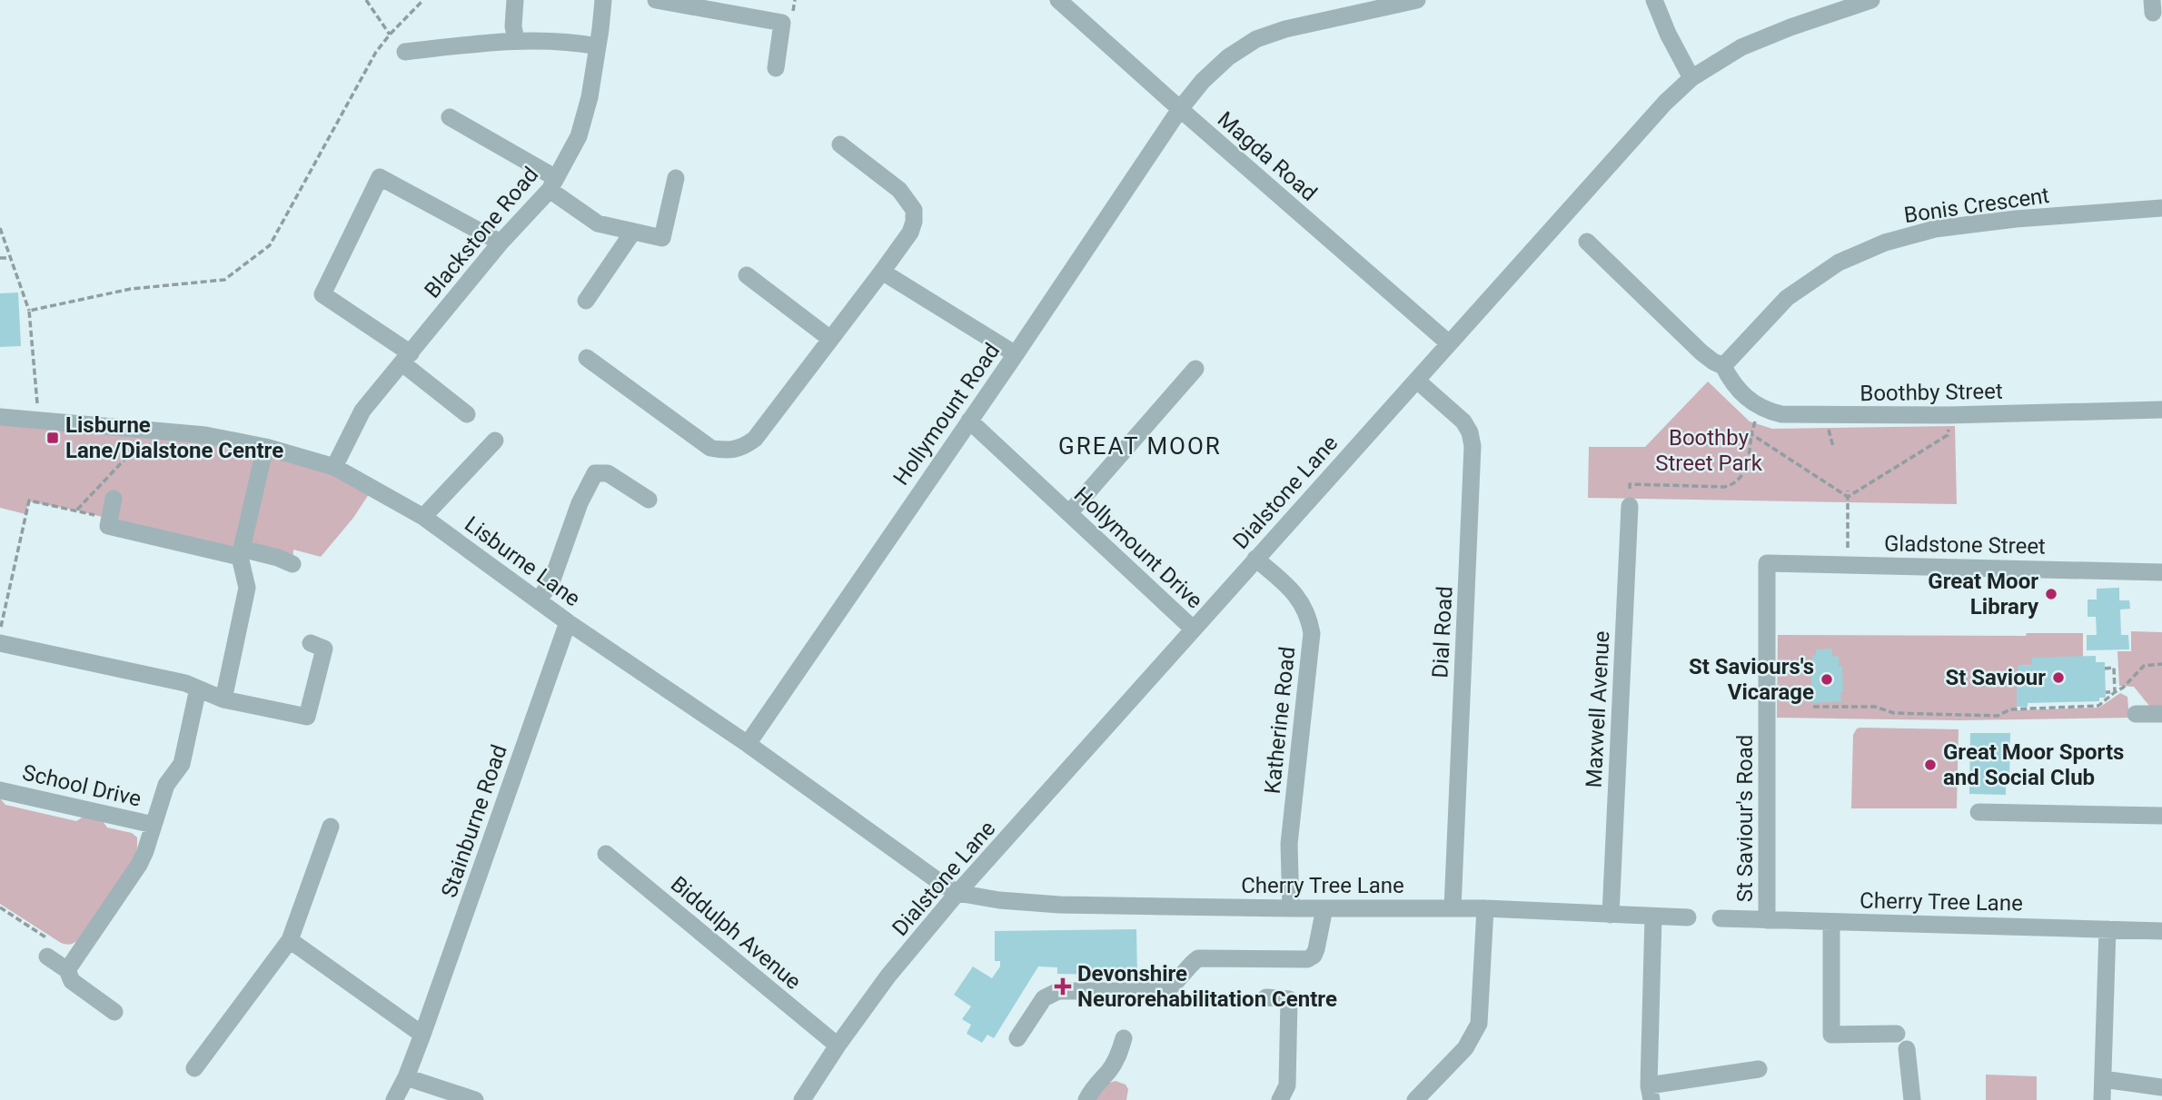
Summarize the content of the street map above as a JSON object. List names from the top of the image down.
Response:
{
  "streets": {
    "street": [
      "Magda Road",
      "Bonis Crescent",
      "Blackstone Road",
      "Boothby Street",
      "Hollymount Road",
      "Dialstone Lane",
      "Gladstone Street",
      "Hollymount Drive",
      "Lisburne Lane",
      "Dial Road",
      "Maxwell Avenue",
      "Katherine Road",
      "School Drive",
      "St Saviour's Road",
      "Stainburne Road",
      "Cherry Tree Lane",
      "Biddulph Avenue"
    ]
  },
  "crossings": [
    ["Magda Road", "Hollymount Road"],
    ["Magda Road", "Dialstone Lane"],
    ["Blackstone Road", "Lisburne Lane"],
    ["Hollymount Road", "Hollymount Drive"],
    ["Hollymount Road", "Lisburne Lane"],
    ["Dialstone Lane", "Hollymount Drive"],
    ["Dialstone Lane", "Lisburne Lane"],
    ["Dialstone Lane", "Dial Road"],
    ["Dialstone Lane", "Katherine Road"],
    ["Dialstone Lane", "Cherry Tree Lane"],
    ["Dialstone Lane", "Biddulph Avenue"],
    ["Gladstone Street", "St Saviour's Road"],
    ["Lisburne Lane", "Stainburne Road"],
    ["Lisburne Lane", "Cherry Tree Lane"],
    ["Dial Road", "Cherry Tree Lane"],
    ["Maxwell Avenue", "Cherry Tree Lane"],
    ["Katherine Road", "Cherry Tree Lane"],
    ["St Saviour's Road", "Cherry Tree Lane"]
  ],
  "districts": ["GREAT MOOR"],
  "parks": ["Boothby Street Park"],
  "places": {
    "transit": ["Lisburne Lane/Dialstone Centre"],
    "other": [
      "Great Moor Library",
      "St Saviour",
      "St Saviours's Vicarage",
      "Great Moor Sports and Social Club"
    ],
    "health": ["Devonshire Neurorehabilitation Centre"]
  }
}
